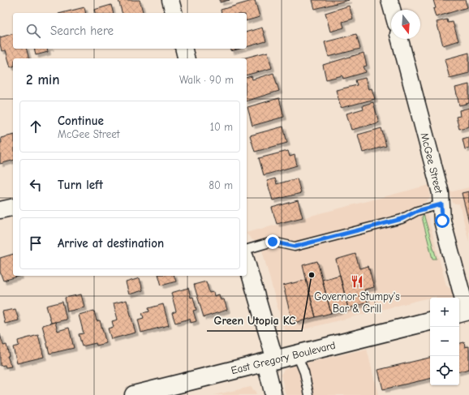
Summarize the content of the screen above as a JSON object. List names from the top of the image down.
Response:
{
  "streets": {
    "main road": ["East Gregory Boulevard"],
    "street": ["McGee Street"]
  },
  "places": {
    "other": ["Green Utopia KC"],
    "restaurant": ["Governor Stumpy's Bar & Grill"]
  },
  "north": "bottom",
  "page": {
    "search": "Search here",
    "heading": ["2 min", "Walk · 90 m"],
    "list": [
      ["Continue", "McGee Street", "10 m"],
      ["Turn left", "80 m"],
      "Arrive at destination"
    ],
    "map_buttons": ["+", "−"]
  }
}
